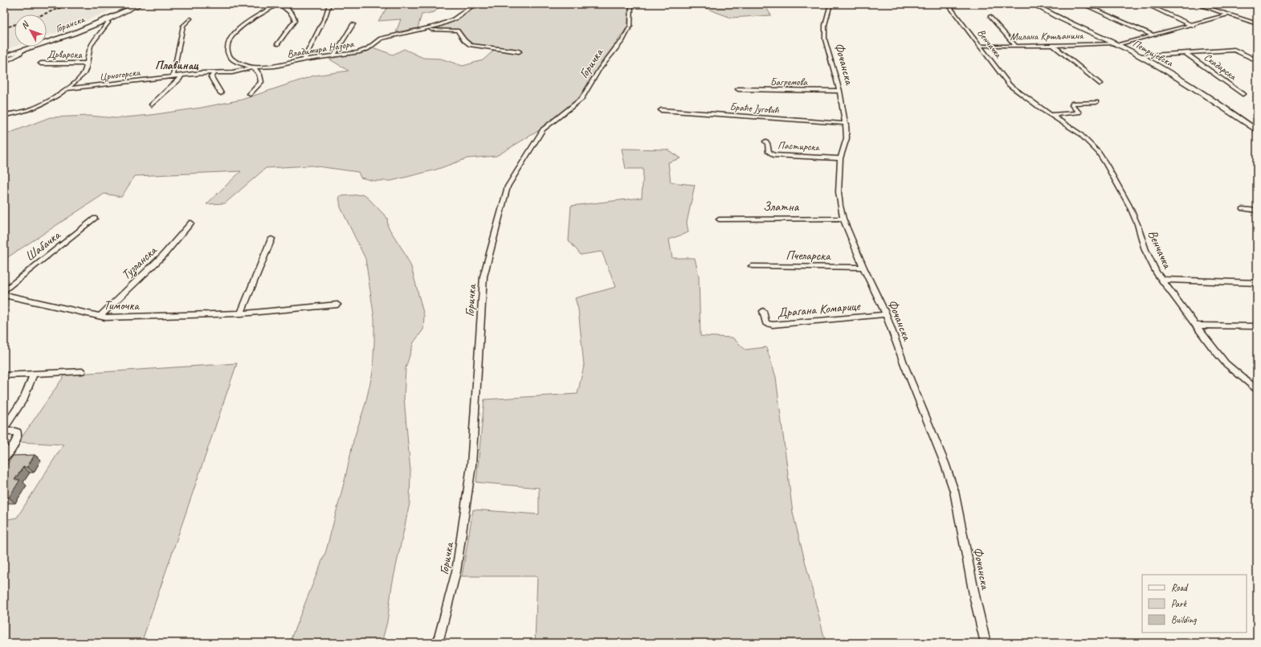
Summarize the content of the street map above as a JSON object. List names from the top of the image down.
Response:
{
  "streets": {
    "main road": ["Горанска", "Петријевска"],
    "street": [
      "Милана Кршљанина",
      "Венчачка",
      "Владимира Назора",
      "Дрварска",
      "Горичка",
      "Фочанска",
      "Скадарска",
      "Црногорска",
      "Багремова",
      "Браће Југовић",
      "Пастирска",
      "Златна",
      "Шабачка",
      "Пчеларска",
      "Тузланска",
      "Тимочка",
      "Драгана Комарице"
    ]
  },
  "crossings": [
    ["Милана Кршљанина", "Венчачка"],
    ["Милана Кршљанина", "Петријевска"],
    ["Владимира Назора", "Црногорска"],
    ["Фочанска", "Багремова"],
    ["Фочанска", "Браће Југовић"],
    ["Фочанска", "Пастирска"],
    ["Фочанска", "Златна"],
    ["Фочанска", "Пчеларска"],
    ["Фочанска", "Драгана Комарице"],
    ["Тузланска", "Тимочка"]
  ],
  "districts": ["Плавинац"],
  "legend": ["Road", "Park", "Building"],
  "north": "top left"
}
